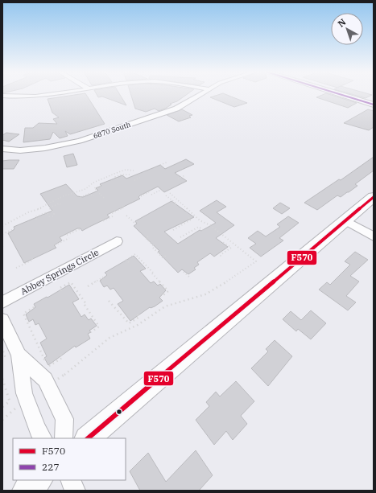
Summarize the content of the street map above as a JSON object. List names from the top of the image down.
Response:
{
  "streets": {
    "street": ["6870 South", "Abbey Springs Circle"]
  },
  "lines": ["transit line 227", "transit line F570"],
  "legend": ["F570", "227"],
  "north": "top left"
}
